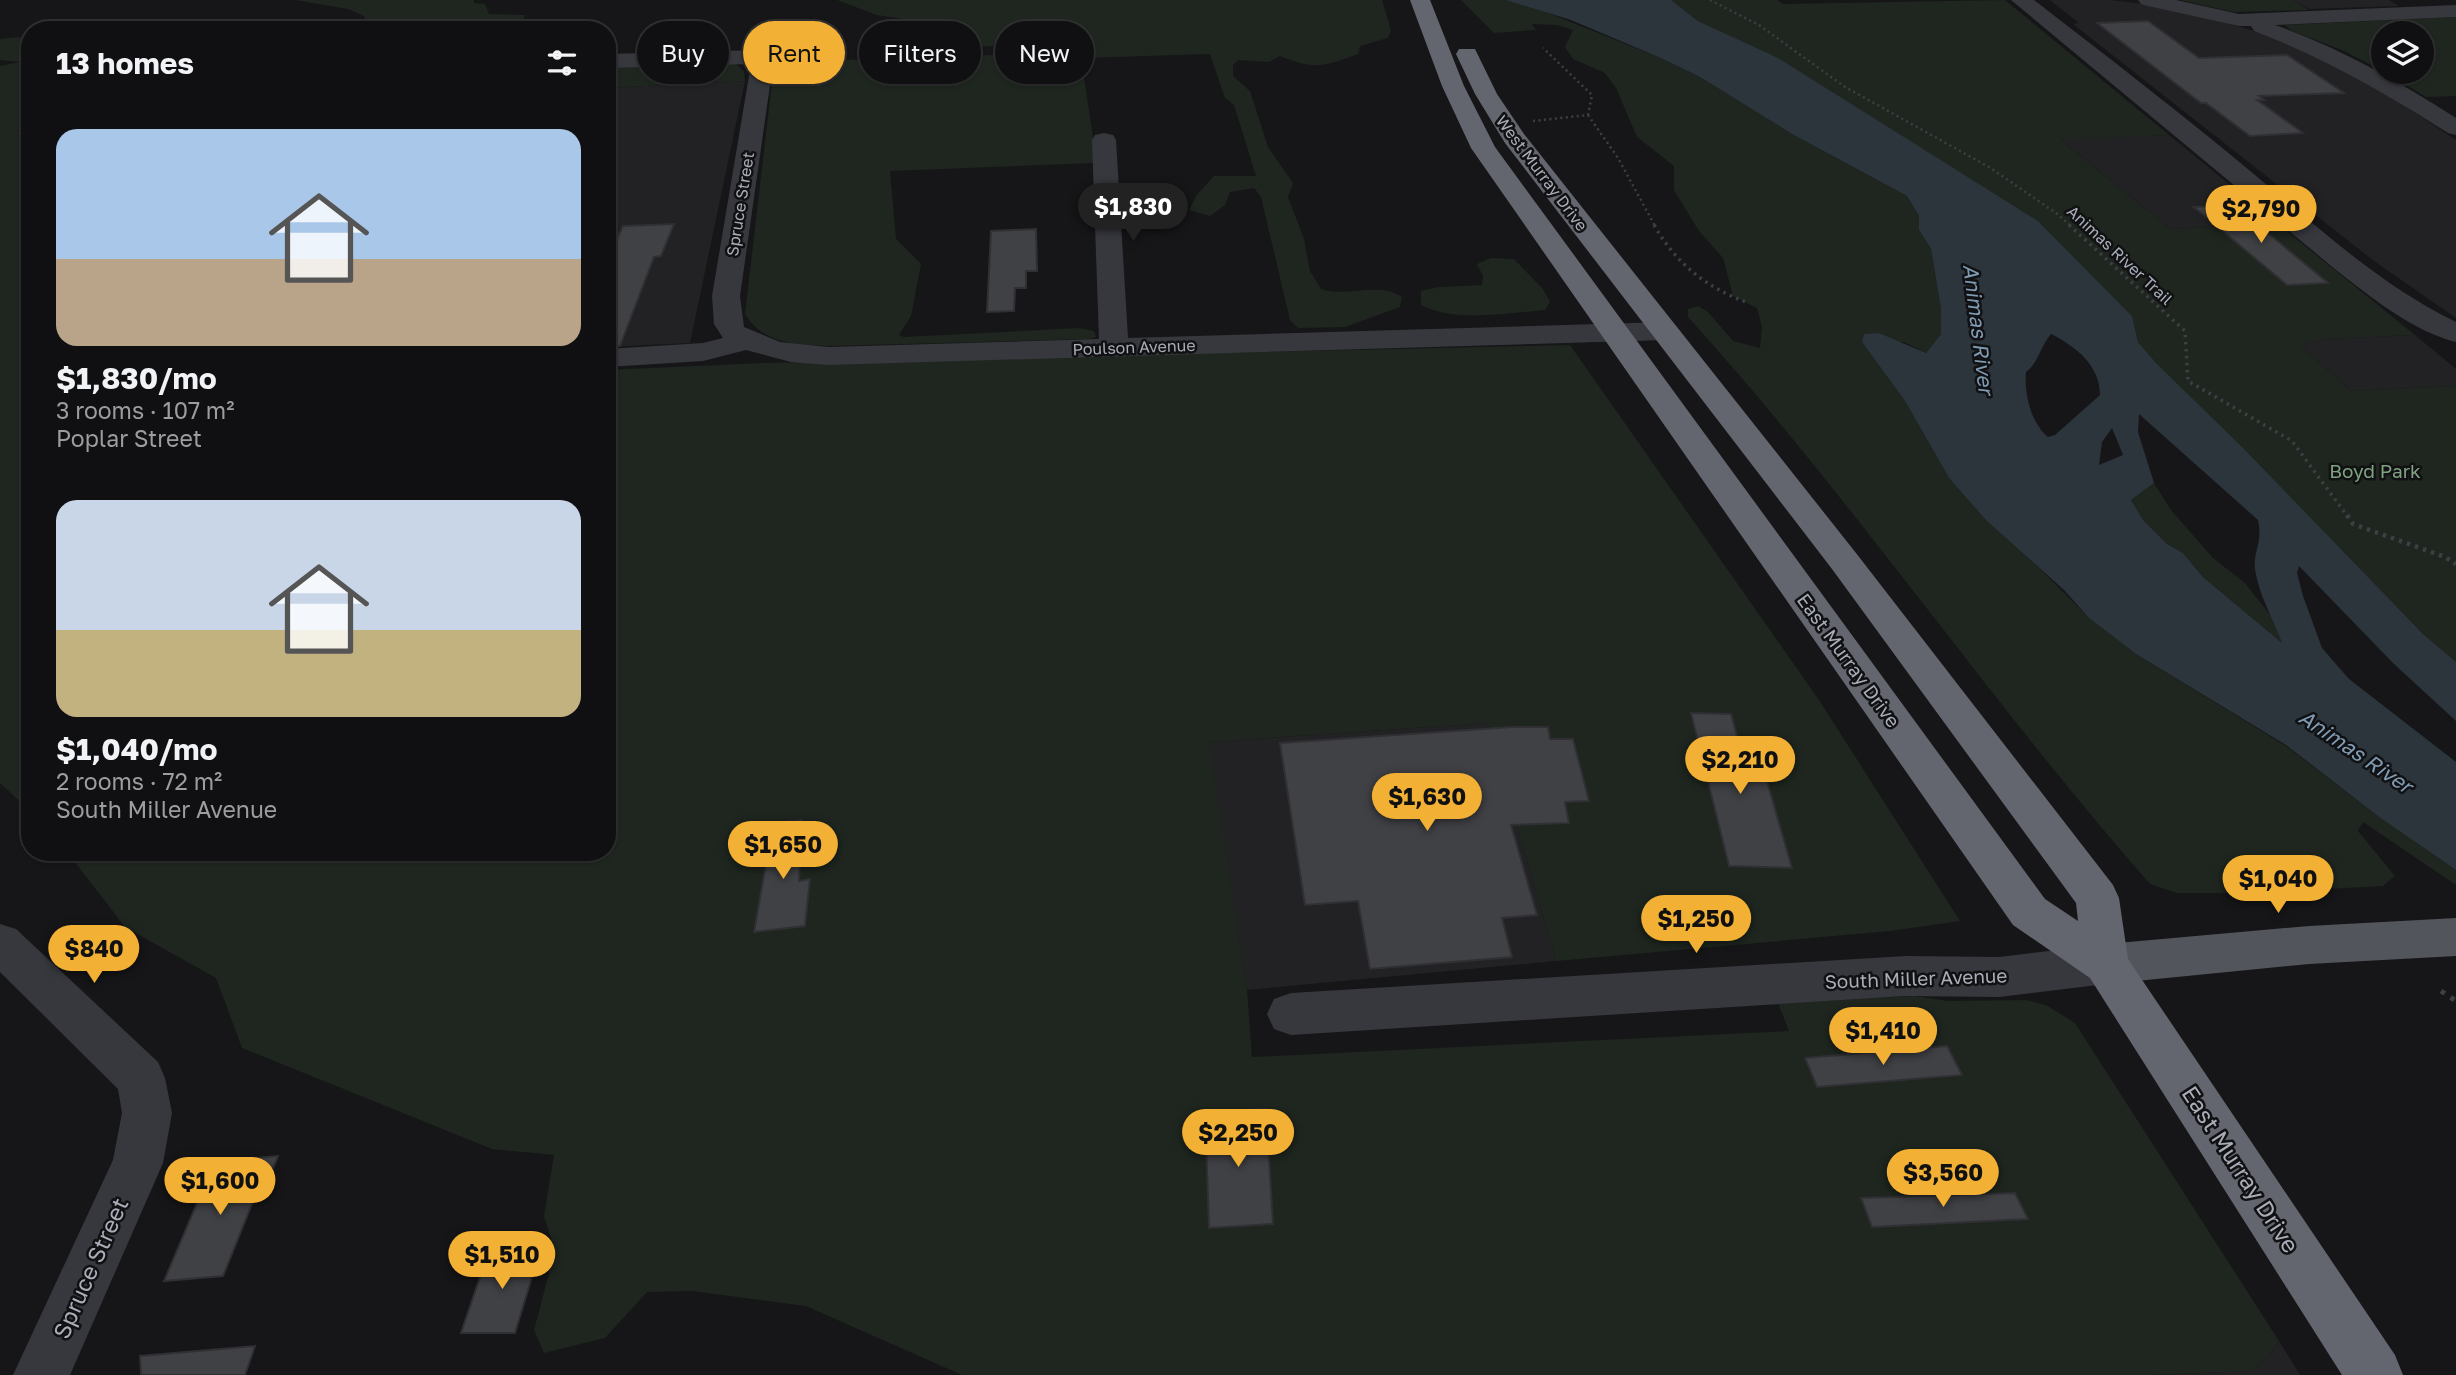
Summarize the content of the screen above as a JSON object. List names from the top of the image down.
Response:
{
  "streets": {
    "highway": ["West Murray Drive", "East Murray Drive"],
    "main road": ["South Miller Avenue"],
    "street": ["Spruce Street", "Poulson Avenue"],
    "path": ["Animas River Trail"]
  },
  "crossings": [
    ["West Murray Drive", "Poulson Avenue"],
    ["West Murray Drive", "East Murray Drive"],
    ["Spruce Street", "Poulson Avenue"],
    ["Poulson Avenue", "East Murray Drive"],
    ["East Murray Drive", "South Miller Avenue"]
  ],
  "water": ["Animas River"],
  "parks": ["Boyd Park"],
  "page": {
    "chip": [
      "Buy",
      "Rent",
      "Filters",
      "New"
    ],
    "heading": "13 homes",
    "list": [
      {
        "name": "$1,830/mo",
        "note": "3 rooms · 107 m² · Poplar Street"
      },
      {
        "name": "$1,040/mo",
        "note": "2 rooms · 72 m² · South Miller Avenue"
      }
    ],
    "price": [
      "$1,830",
      "$2,790",
      "$2,210",
      "$1,630",
      "$1,650",
      "$1,040",
      "$1,250",
      "$840",
      "$1,410",
      "$2,250",
      "$3,560",
      "$1,600",
      "$1,510"
    ]
  }
}
